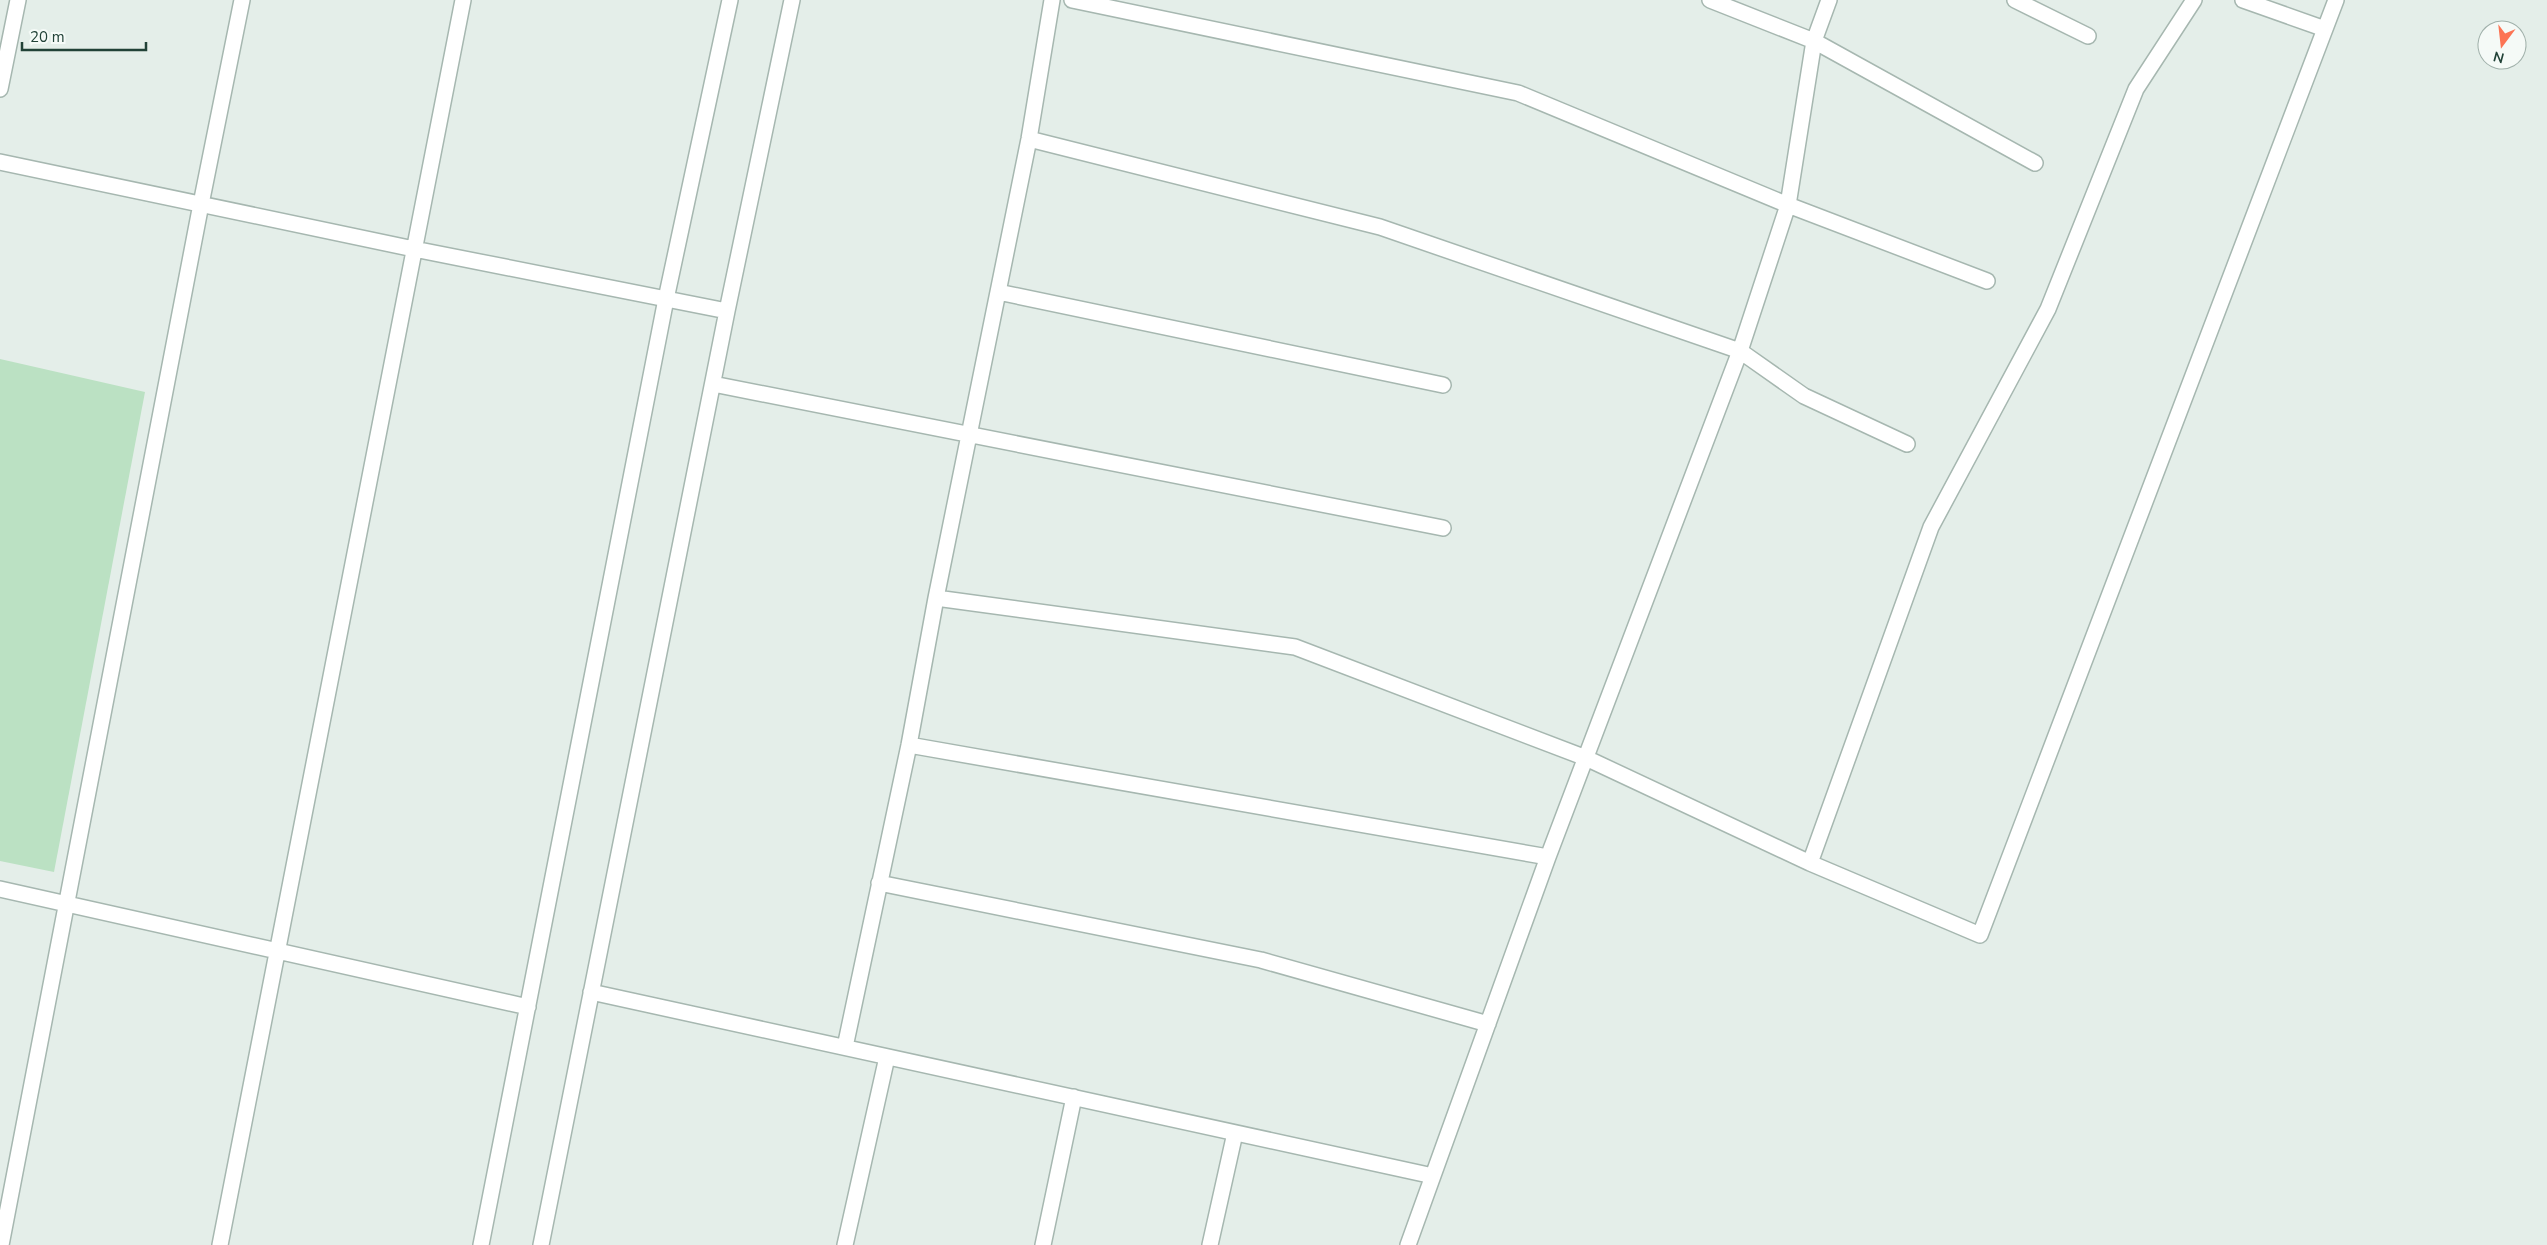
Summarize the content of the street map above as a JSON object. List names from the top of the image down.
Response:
{
  "scale_bar": "20 m",
  "north": "bottom"
}
